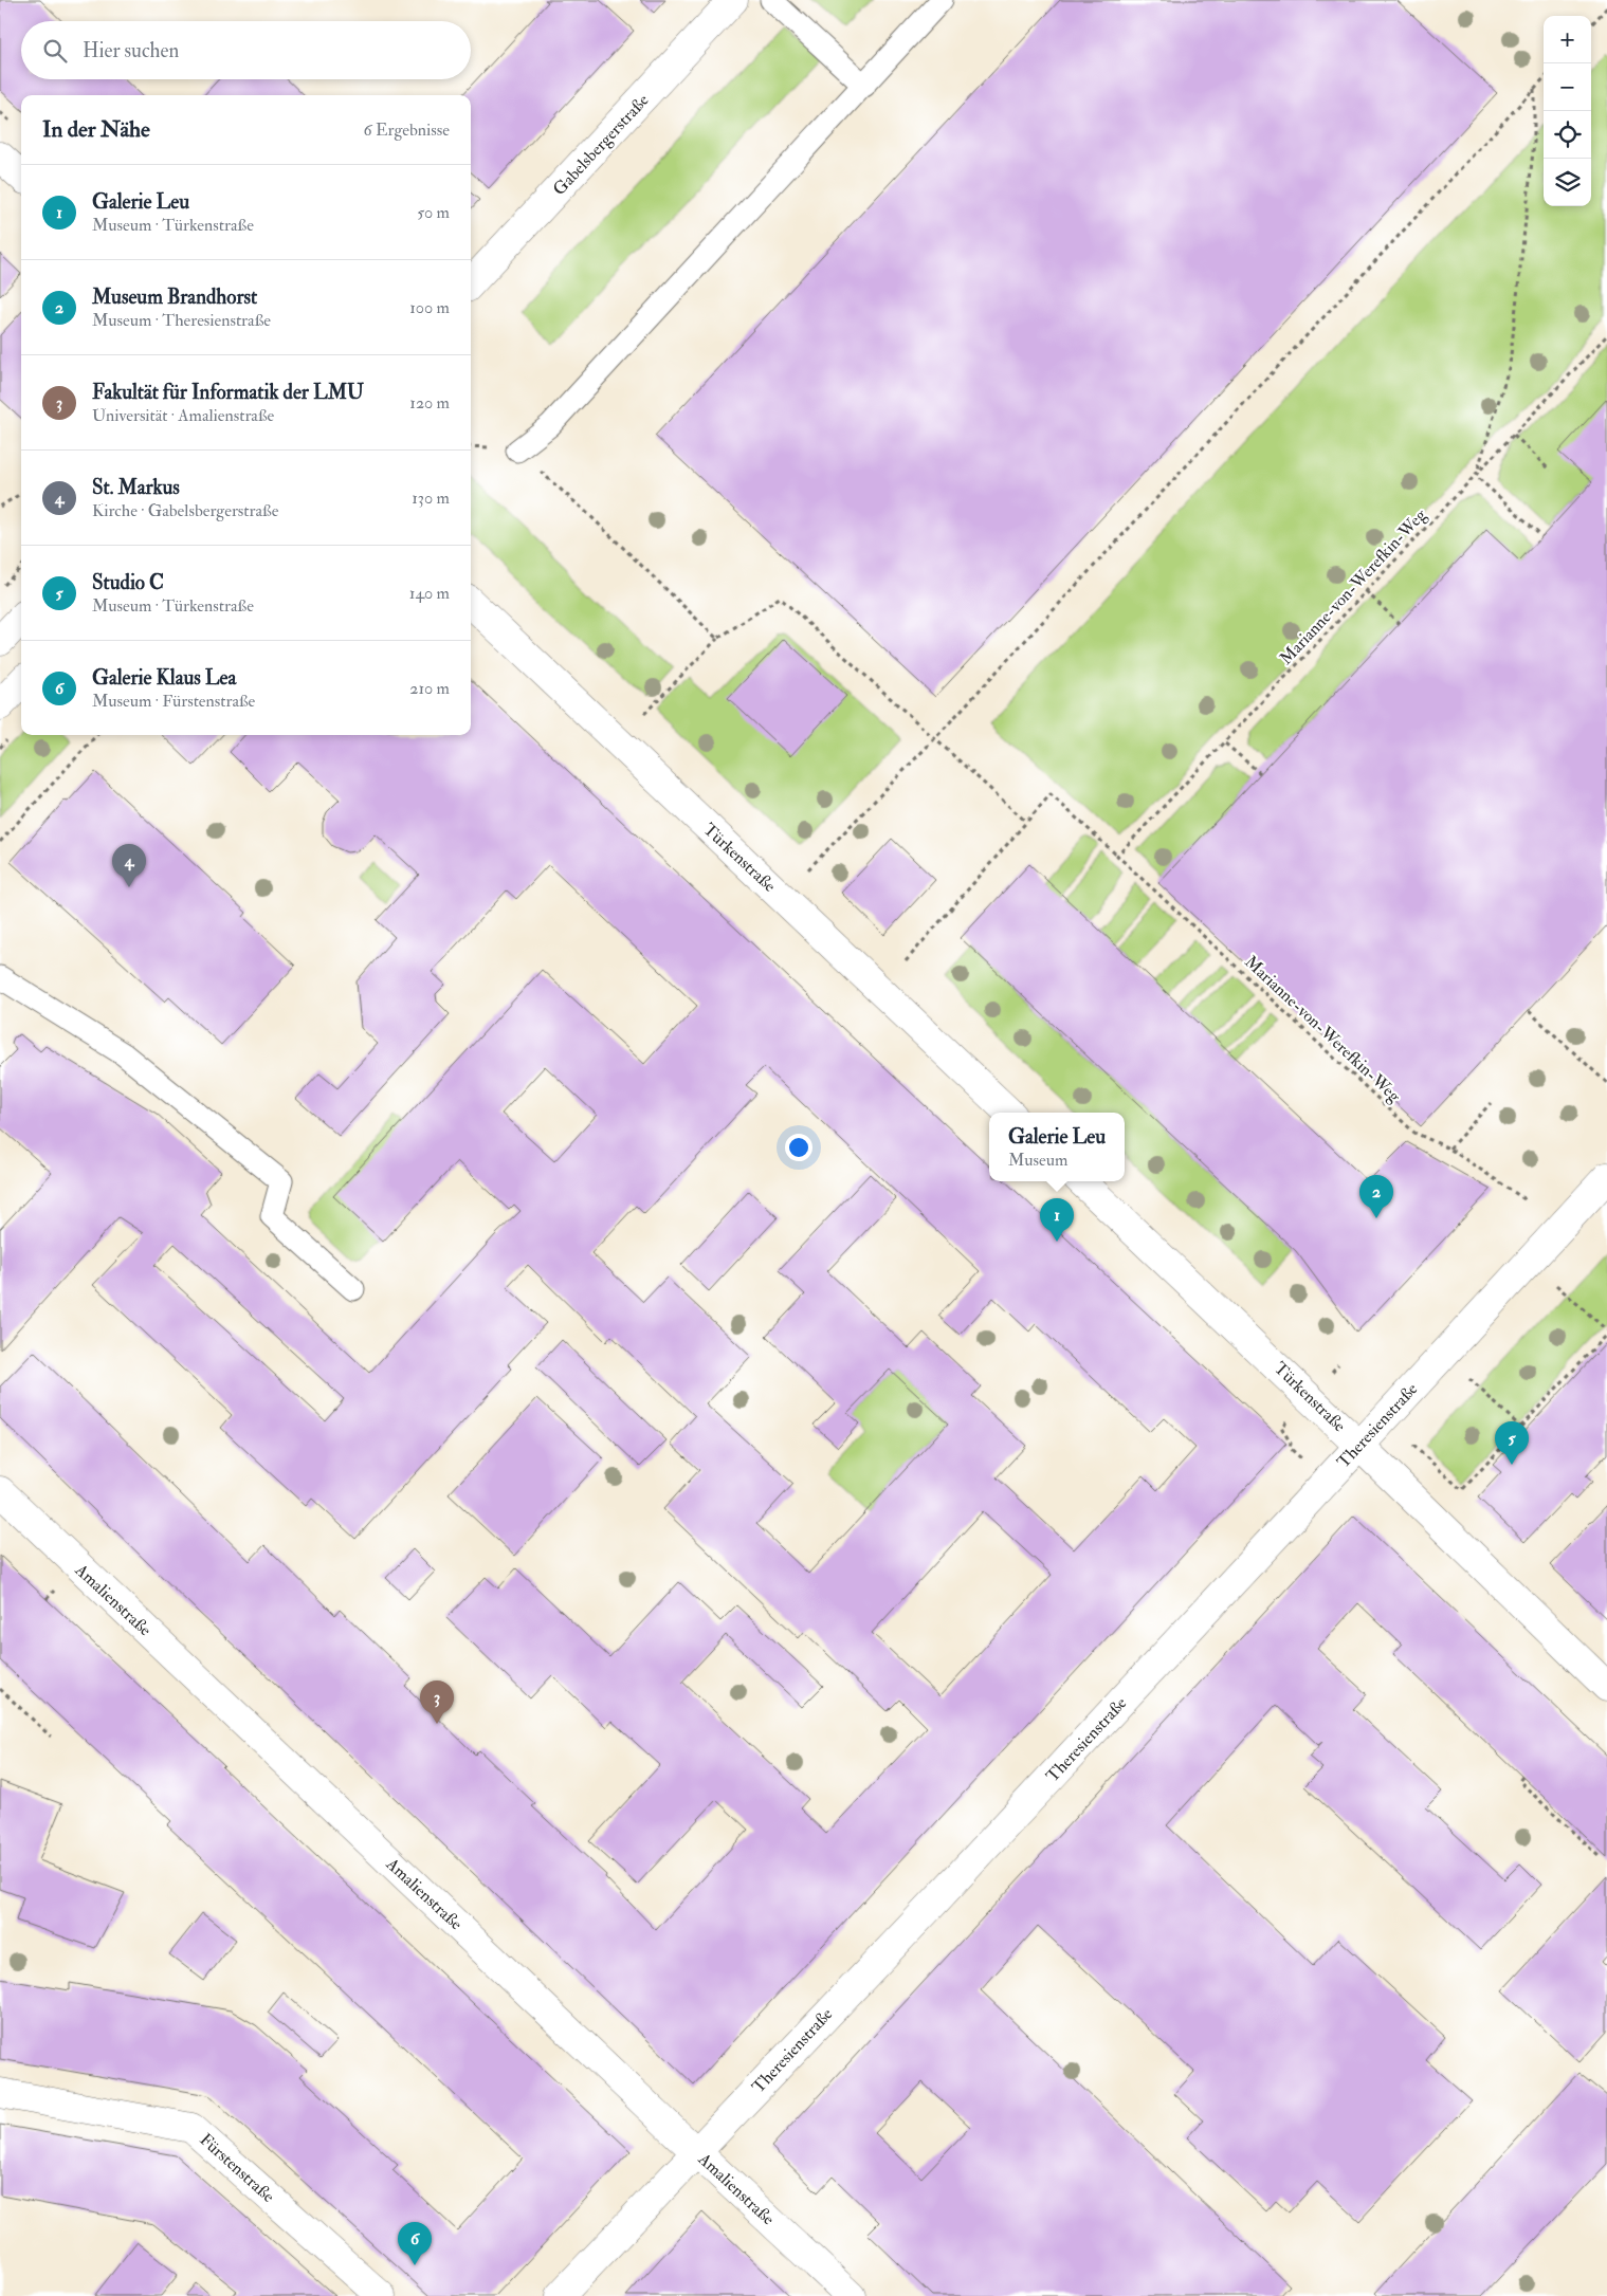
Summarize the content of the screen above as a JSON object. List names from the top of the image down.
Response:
{
  "streets": {
    "street": [
      "Gabelsbergerstraße",
      "Türkenstraße",
      "Theresienstraße",
      "Amalienstraße",
      "Fürstenstraße"
    ],
    "path": ["Marianne-von-Werefkin-Weg"]
  },
  "crossings": [
    ["Türkenstraße", "Theresienstraße"],
    ["Theresienstraße", "Amalienstraße"]
  ],
  "page": {
    "map_buttons": ["+", "−"],
    "search": "Hier suchen",
    "heading": ["In der Nähe", "6 Ergebnisse"],
    "list": [
      {
        "mark": "1",
        "name": "Galerie Leu",
        "note": "Museum · Türkenstraße",
        "value": "50 m"
      },
      {
        "mark": "2",
        "name": "Museum Brandhorst",
        "note": "Museum · Theresienstraße",
        "value": "100 m"
      },
      {
        "mark": "3",
        "name": "Fakultät für Informatik der LMU",
        "note": "Universität · Amalienstraße",
        "value": "120 m"
      },
      {
        "mark": "4",
        "name": "St. Markus",
        "note": "Kirche · Gabelsbergerstraße",
        "value": "130 m"
      },
      {
        "mark": "5",
        "name": "Studio C",
        "note": "Museum · Türkenstraße",
        "value": "140 m"
      },
      {
        "mark": "6",
        "name": "Galerie Klaus Lea",
        "note": "Museum · Fürstenstraße",
        "value": "210 m"
      }
    ],
    "pins": [
      "4",
      "2",
      "1",
      "5",
      "3",
      "6"
    ],
    "popup": ["Galerie Leu", "Museum"]
  }
}
